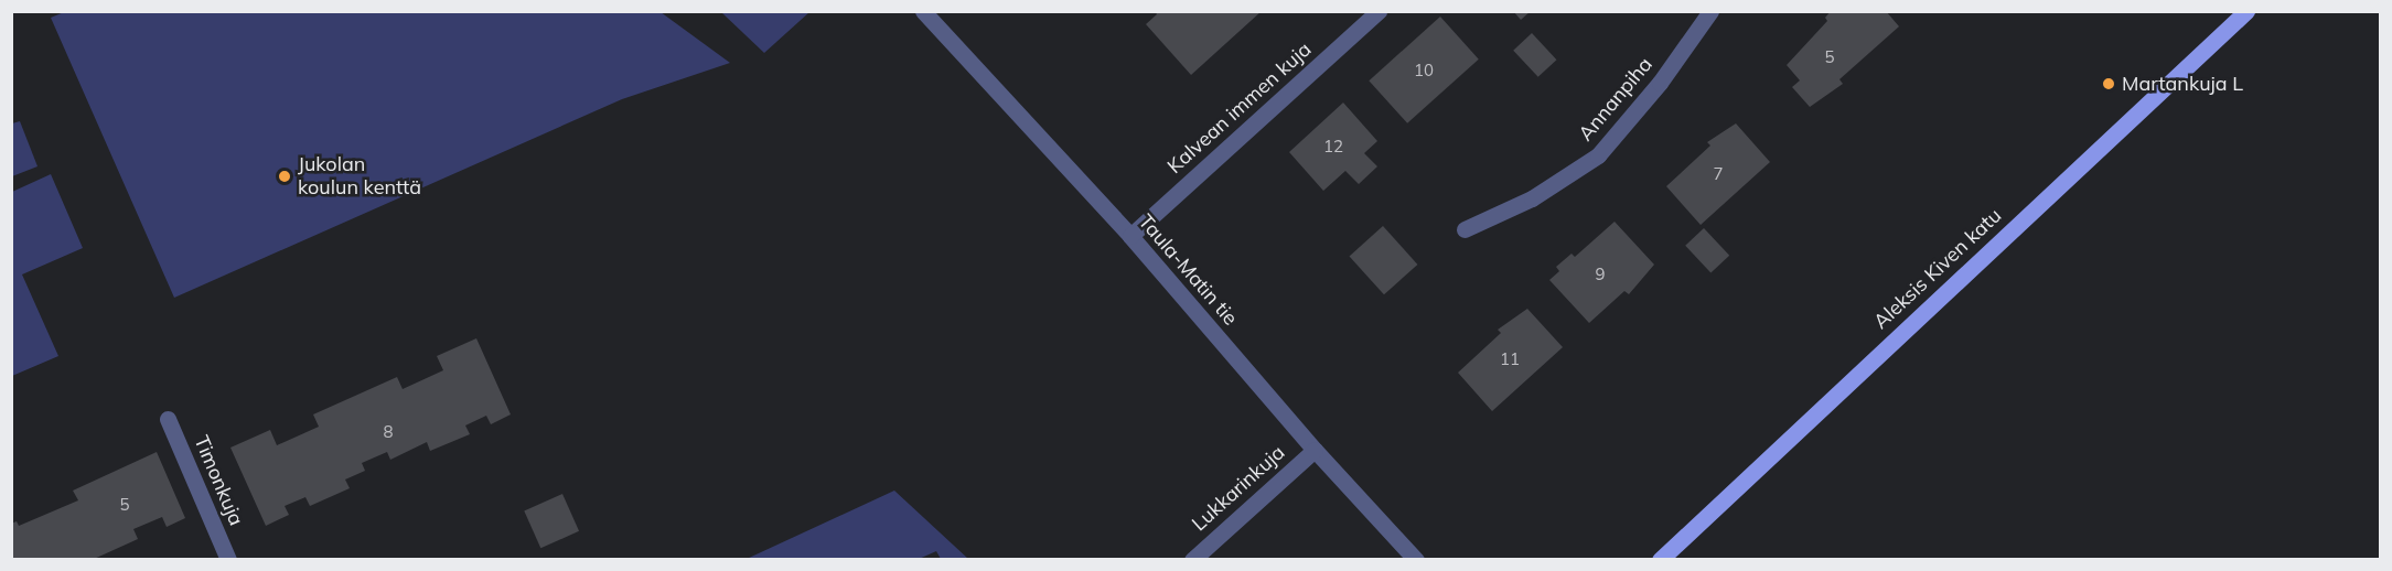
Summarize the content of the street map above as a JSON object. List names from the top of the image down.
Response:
{
  "streets": {
    "main road": ["Aleksis Kiven katu"],
    "street": [
      "Annanpiha",
      "Kalvean immen kuja",
      "Taula-Matin tie",
      "Timonkuja",
      "Lukkarinkuja"
    ]
  },
  "crossings": [
    ["Kalvean immen kuja", "Taula-Matin tie"],
    ["Taula-Matin tie", "Lukkarinkuja"]
  ],
  "places": ["Martankuja L", "Jukolan koulun kenttä"],
  "house_numbers": [
    "5",
    "10",
    "12",
    "7",
    "9",
    "11",
    "8",
    "5"
  ]
}
